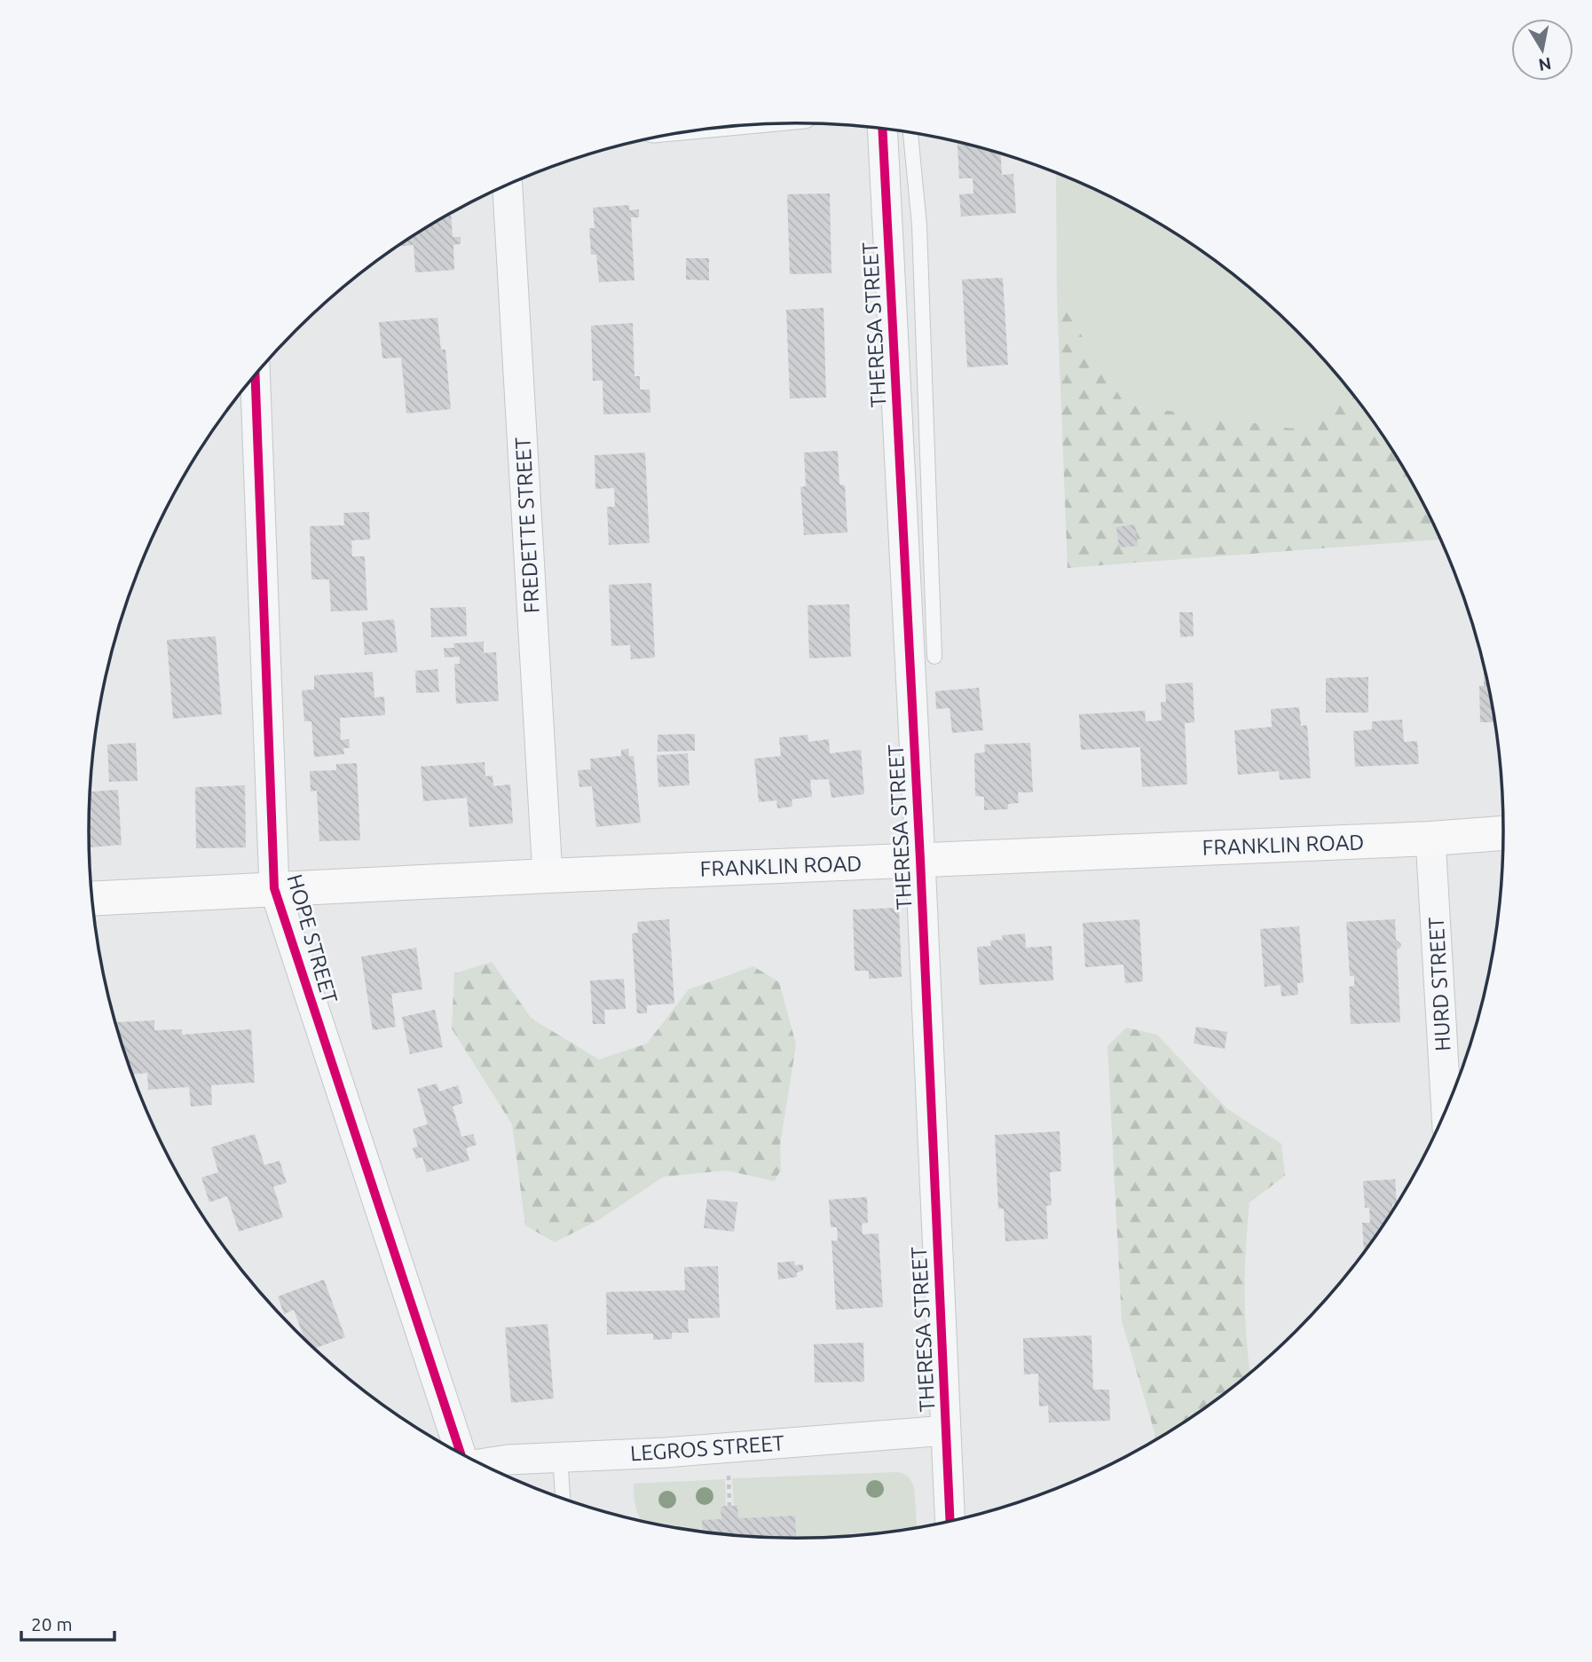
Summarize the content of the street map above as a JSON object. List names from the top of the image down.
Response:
{
  "streets": {
    "main road": ["FRANKLIN ROAD"],
    "street": [
      "THERESA STREET",
      "FREDETTE STREET",
      "HOPE STREET",
      "HURD STREET",
      "LEGROS STREET"
    ]
  },
  "crossings": [
    ["THERESA STREET", "FRANKLIN ROAD"],
    ["THERESA STREET", "LEGROS STREET"],
    ["FREDETTE STREET", "FRANKLIN ROAD"],
    ["FRANKLIN ROAD", "HOPE STREET"],
    ["FRANKLIN ROAD", "HURD STREET"]
  ],
  "scale_bar": "20 m",
  "north": "bottom"
}
